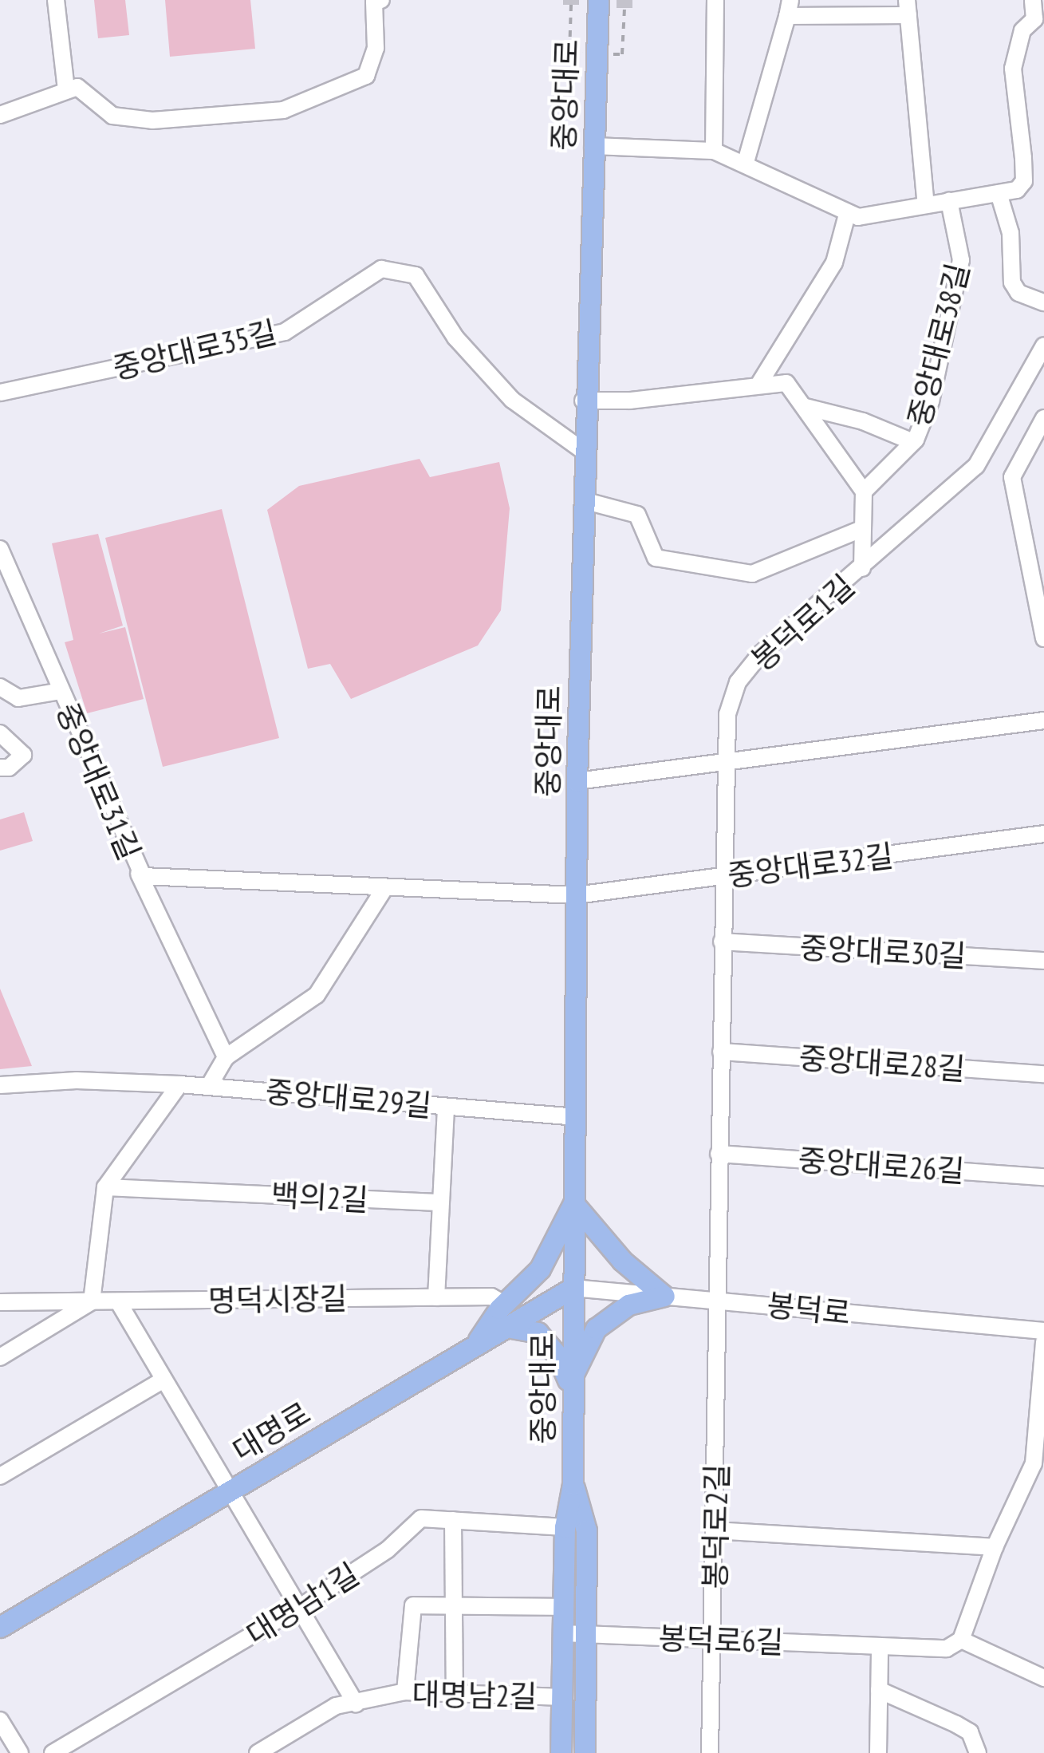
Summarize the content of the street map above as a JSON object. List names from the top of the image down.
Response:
{
  "streets": {
    "main road": ["중앙대로", "대명로"],
    "street": [
      "중앙대로38길",
      "중앙대로35길",
      "봉덕로1길",
      "중앙대로31길",
      "중앙대로32길",
      "중앙대로30길",
      "중앙대로28길",
      "중앙대로29길",
      "중앙대로26길",
      "백의2길",
      "명덕시장길",
      "봉덕로",
      "봉덕로2길",
      "대명남1길",
      "봉덕로6길",
      "대명남2길"
    ]
  },
  "crossings": [
    ["중앙대로", "중앙대로38길"],
    ["중앙대로", "중앙대로35길"],
    ["중앙대로", "중앙대로31길"],
    ["중앙대로", "중앙대로32길"],
    ["중앙대로", "중앙대로29길"],
    ["중앙대로", "봉덕로"],
    ["중앙대로", "대명로"],
    ["중앙대로", "대명남1길"],
    ["중앙대로", "봉덕로6길"],
    ["중앙대로", "대명남2길"],
    ["봉덕로1길", "중앙대로32길"],
    ["봉덕로1길", "중앙대로30길"],
    ["봉덕로1길", "중앙대로28길"],
    ["봉덕로1길", "중앙대로26길"],
    ["봉덕로1길", "봉덕로"],
    ["봉덕로1길", "봉덕로2길"],
    ["중앙대로31길", "중앙대로32길"],
    ["봉덕로", "대명로"],
    ["봉덕로", "봉덕로2길"],
    ["봉덕로2길", "봉덕로6길"]
  ]
}
